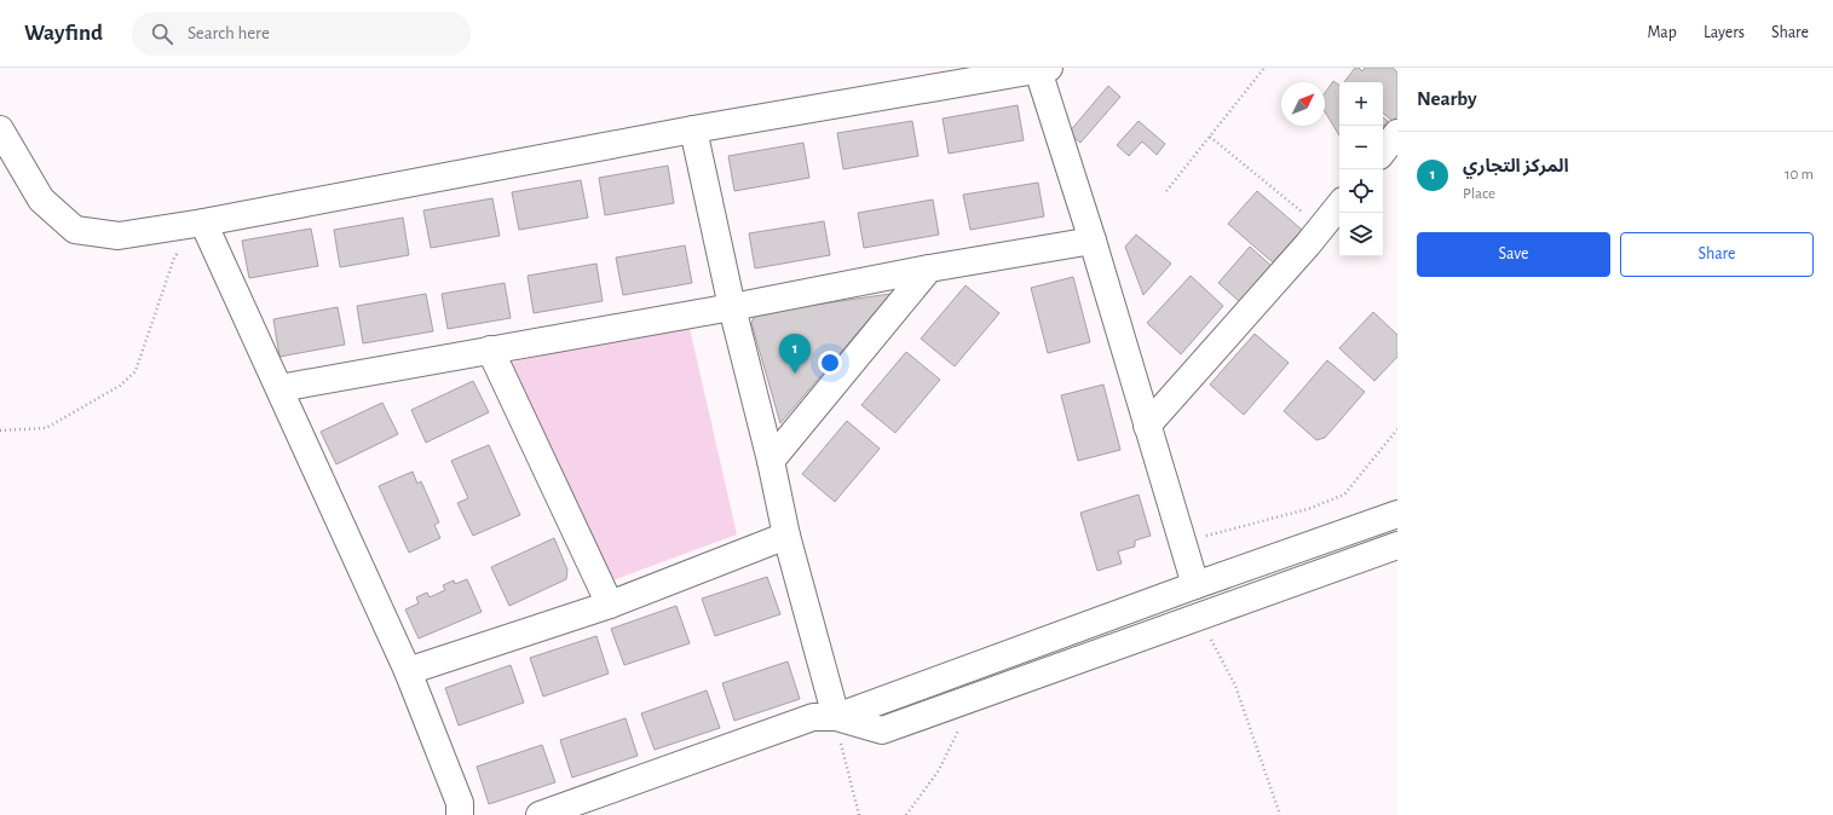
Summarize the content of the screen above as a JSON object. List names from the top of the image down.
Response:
{
  "north": "top right",
  "page": {
    "header": "Wayfind",
    "search": "Search here",
    "nav": ["Map", "Layers", "Share"],
    "heading": "Nearby",
    "map_buttons": ["+", "−"],
    "list": [
      {
        "mark": "1",
        "name": "المركز التجاري",
        "note": "Place",
        "value": "10 m"
      }
    ],
    "buttons": ["Save", "Share"],
    "pins": "1"
  }
}
